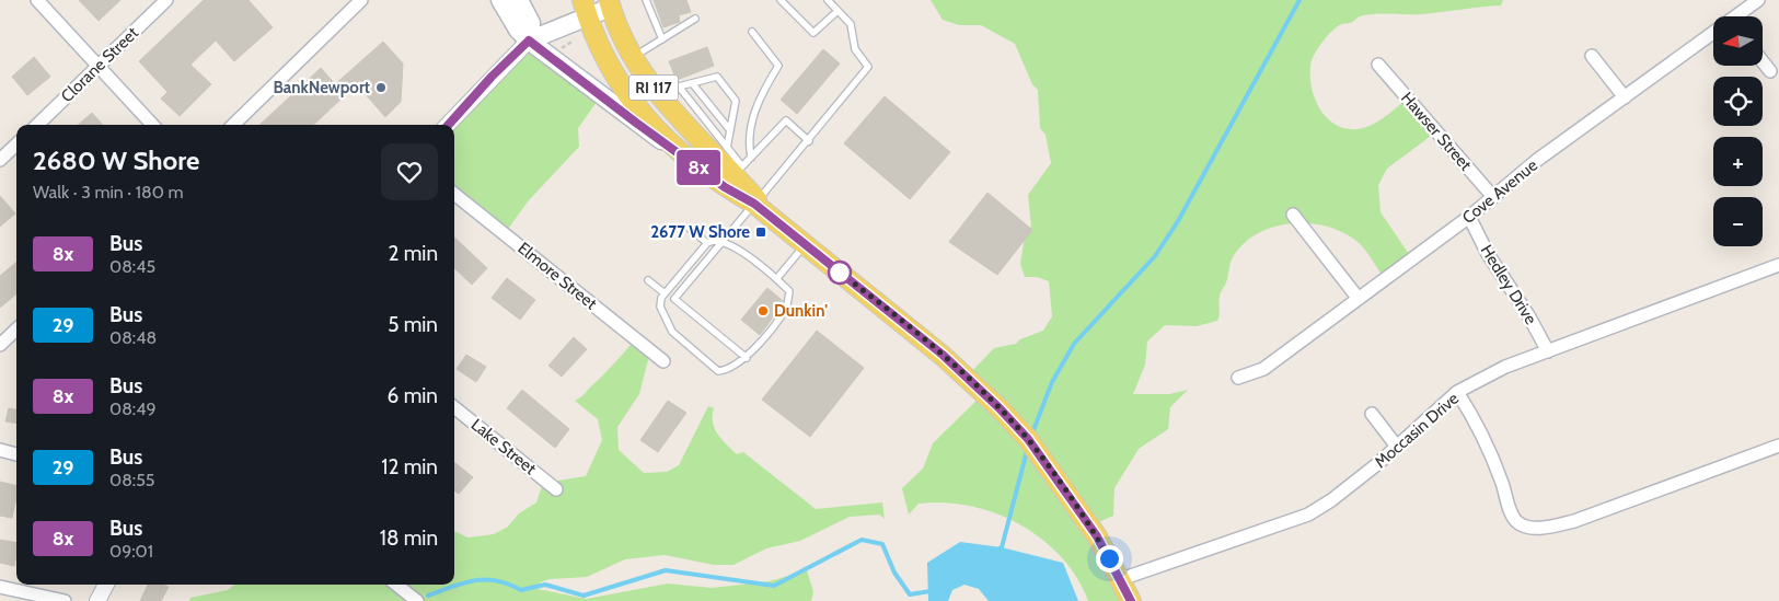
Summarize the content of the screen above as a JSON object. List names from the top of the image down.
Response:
{
  "streets": {
    "main road": ["RI 117"],
    "street": [
      "Clorane Street",
      "Hawser Street",
      "Cove Avenue",
      "Elmore Street",
      "Hedley Drive",
      "Moccasin Drive",
      "Lake Street"
    ]
  },
  "crossings": [
    ["RI 117", "Moccasin Drive"],
    ["Hawser Street", "Cove Avenue"],
    ["Cove Avenue", "Hedley Drive"],
    ["Hedley Drive", "Moccasin Drive"]
  ],
  "places": {
    "other": ["BankNewport", "Dunkin'"],
    "transit": ["2677 W Shore"]
  },
  "lines": ["bus line 8x"],
  "north": "left",
  "page": {
    "on_map": "8x",
    "map_buttons": ["+", "−"],
    "heading": ["2680 W Shore", "Walk · 3 min · 180 m"],
    "list": [
      {
        "mark": "8x",
        "name": "Bus",
        "note": "08:45",
        "value": "2 min"
      },
      {
        "mark": "29",
        "name": "Bus",
        "note": "08:48",
        "value": "5 min"
      },
      {
        "mark": "8x",
        "name": "Bus",
        "note": "08:49",
        "value": "6 min"
      },
      {
        "mark": "29",
        "name": "Bus",
        "note": "08:55",
        "value": "12 min"
      },
      {
        "mark": "8x",
        "name": "Bus",
        "note": "09:01",
        "value": "18 min"
      }
    ]
  }
}
